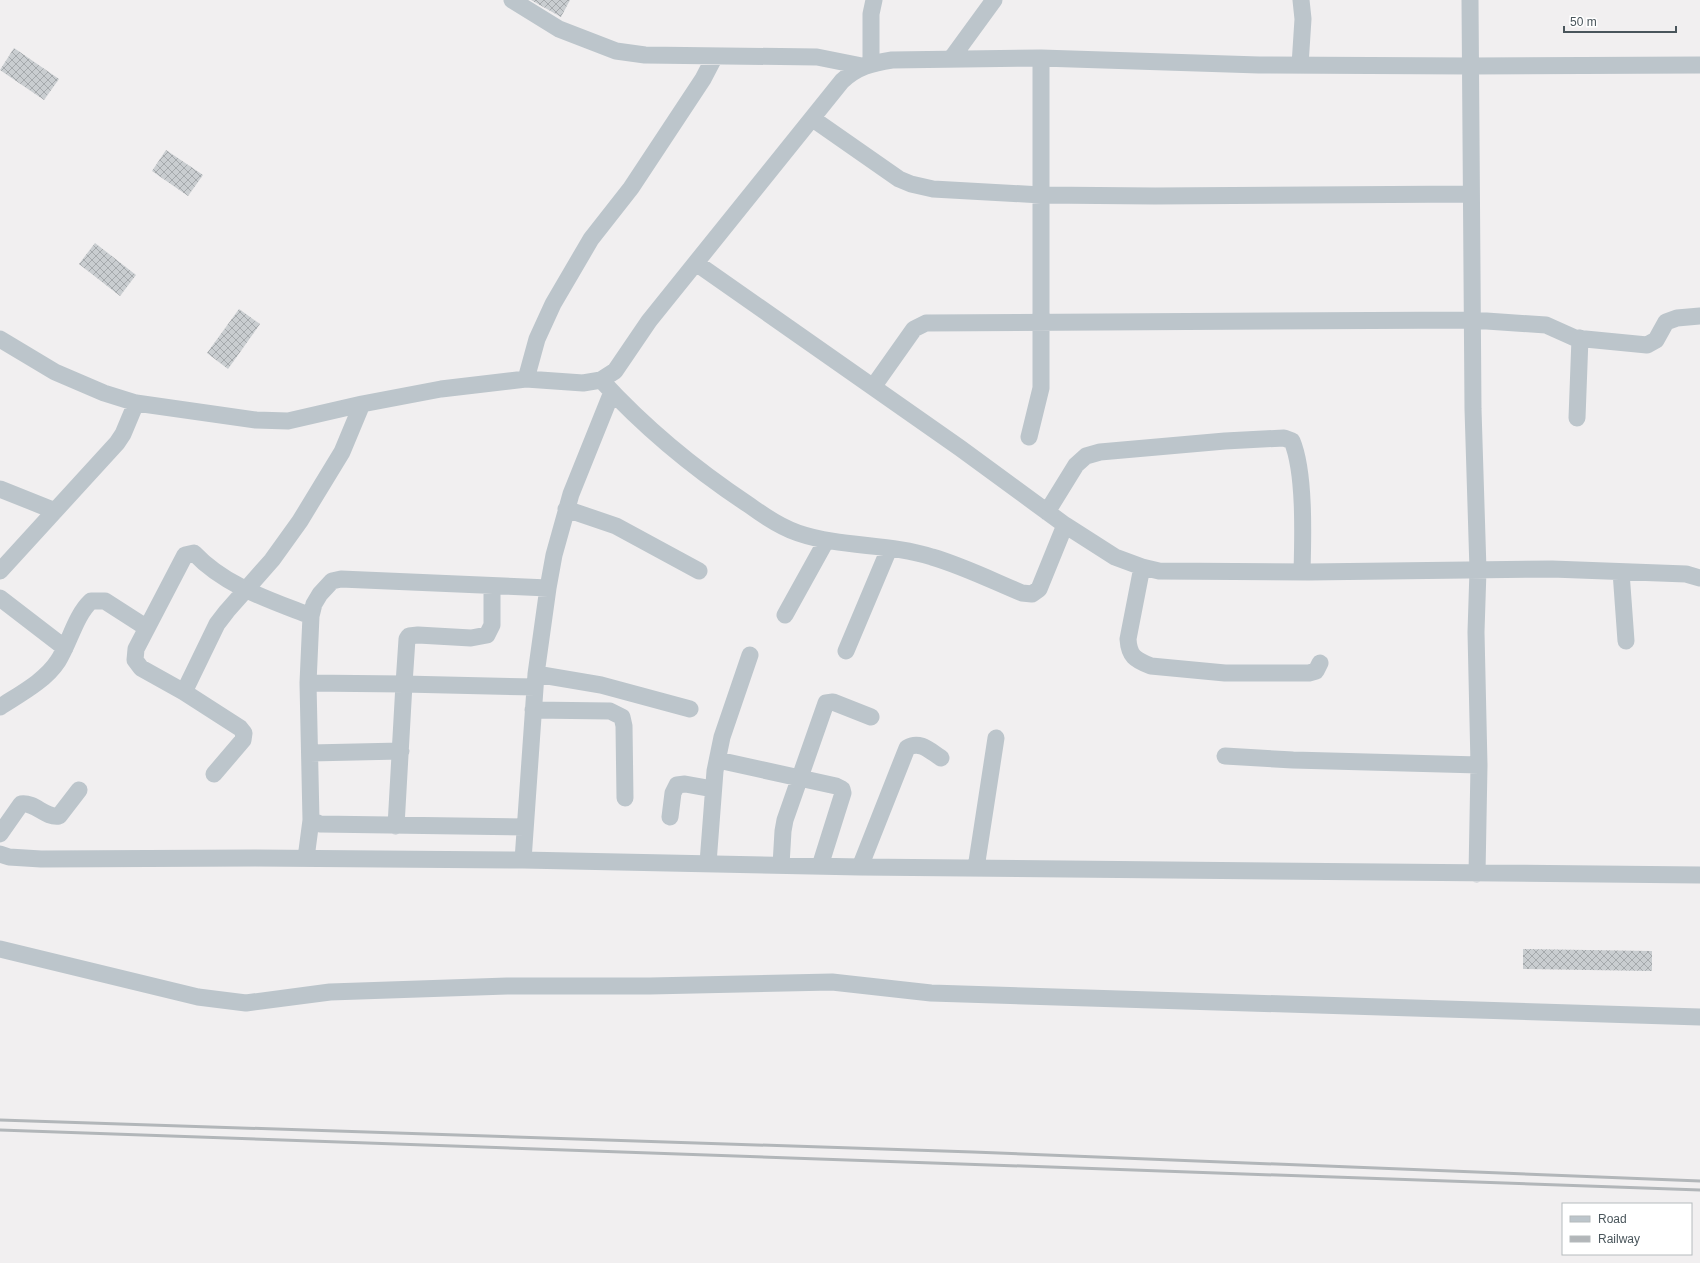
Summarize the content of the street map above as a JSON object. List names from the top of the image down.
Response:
{
  "legend": ["Road", "Railway"],
  "scale_bar": "50 m"
}
